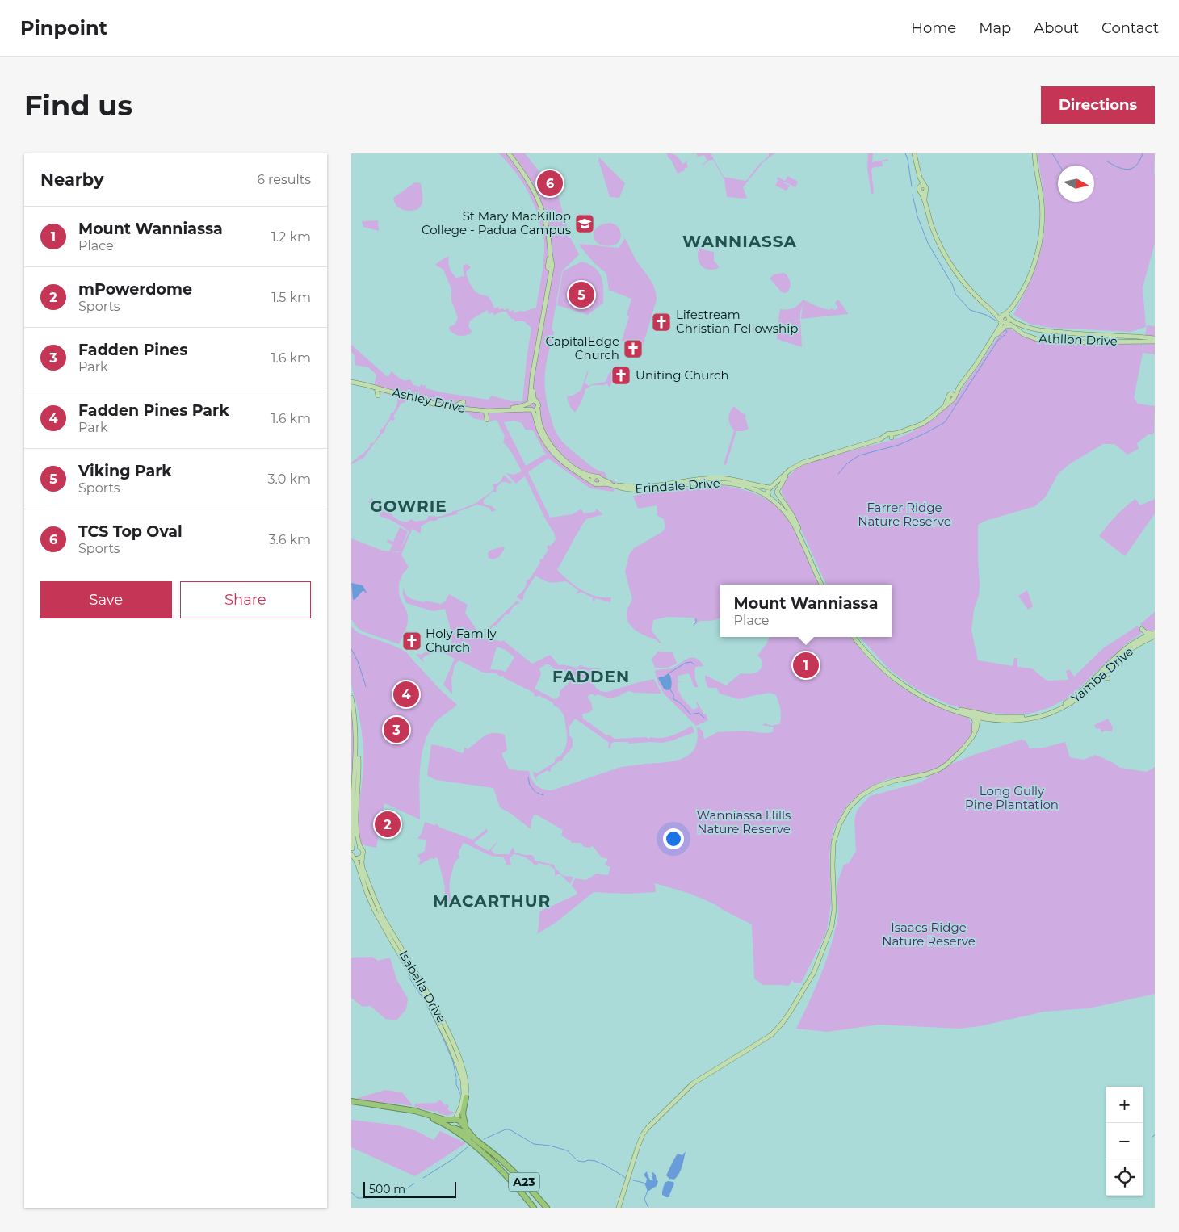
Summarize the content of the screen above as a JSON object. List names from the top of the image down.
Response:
{
  "streets": {
    "highway": ["A23"],
    "main road": [
      "Athllon Drive",
      "Ashley Drive",
      "Erindale Drive",
      "Yamba Drive",
      "Isabella Drive"
    ]
  },
  "crossings": [
    ["Isabella Drive", "A23"]
  ],
  "districts": [
    "WANNIASSA",
    "GOWRIE",
    "FADDEN",
    "MACARTHUR"
  ],
  "parks": [
    "Farrer Ridge Nature Reserve",
    "Long Gully Pine Plantation",
    "Wanniassa Hills Nature Reserve",
    "Isaacs Ridge Nature Reserve"
  ],
  "places": {
    "school or university": ["St Mary MacKillop College - Padua Campus"],
    "church": [
      "Lifestream Christian Fellowship",
      "CapitalEdge Church",
      "Uniting Church",
      "Holy Family Church"
    ]
  },
  "scale_bar": "500 m",
  "north": "right",
  "page": {
    "header": "Pinpoint",
    "nav": [
      "Home",
      "Map",
      "About",
      "Contact"
    ],
    "buttons": [
      "Directions",
      ["Save", "Share"]
    ],
    "title": "Find us",
    "heading": ["Nearby", "6 results"],
    "pins": [
      "6",
      "5",
      "1",
      "4",
      "3",
      "2"
    ],
    "list": [
      {
        "mark": "1",
        "name": "Mount Wanniassa",
        "note": "Place",
        "value": "1.2 km"
      },
      {
        "mark": "2",
        "name": "mPowerdome",
        "note": "Sports",
        "value": "1.5 km"
      },
      {
        "mark": "3",
        "name": "Fadden Pines",
        "note": "Park",
        "value": "1.6 km"
      },
      {
        "mark": "4",
        "name": "Fadden Pines Park",
        "note": "Park",
        "value": "1.6 km"
      },
      {
        "mark": "5",
        "name": "Viking Park",
        "note": "Sports",
        "value": "3.0 km"
      },
      {
        "mark": "6",
        "name": "TCS Top Oval",
        "note": "Sports",
        "value": "3.6 km"
      }
    ],
    "popup": ["Mount Wanniassa", "Place"],
    "map_buttons": ["+", "−"],
    "scale": "500 m"
  }
}
